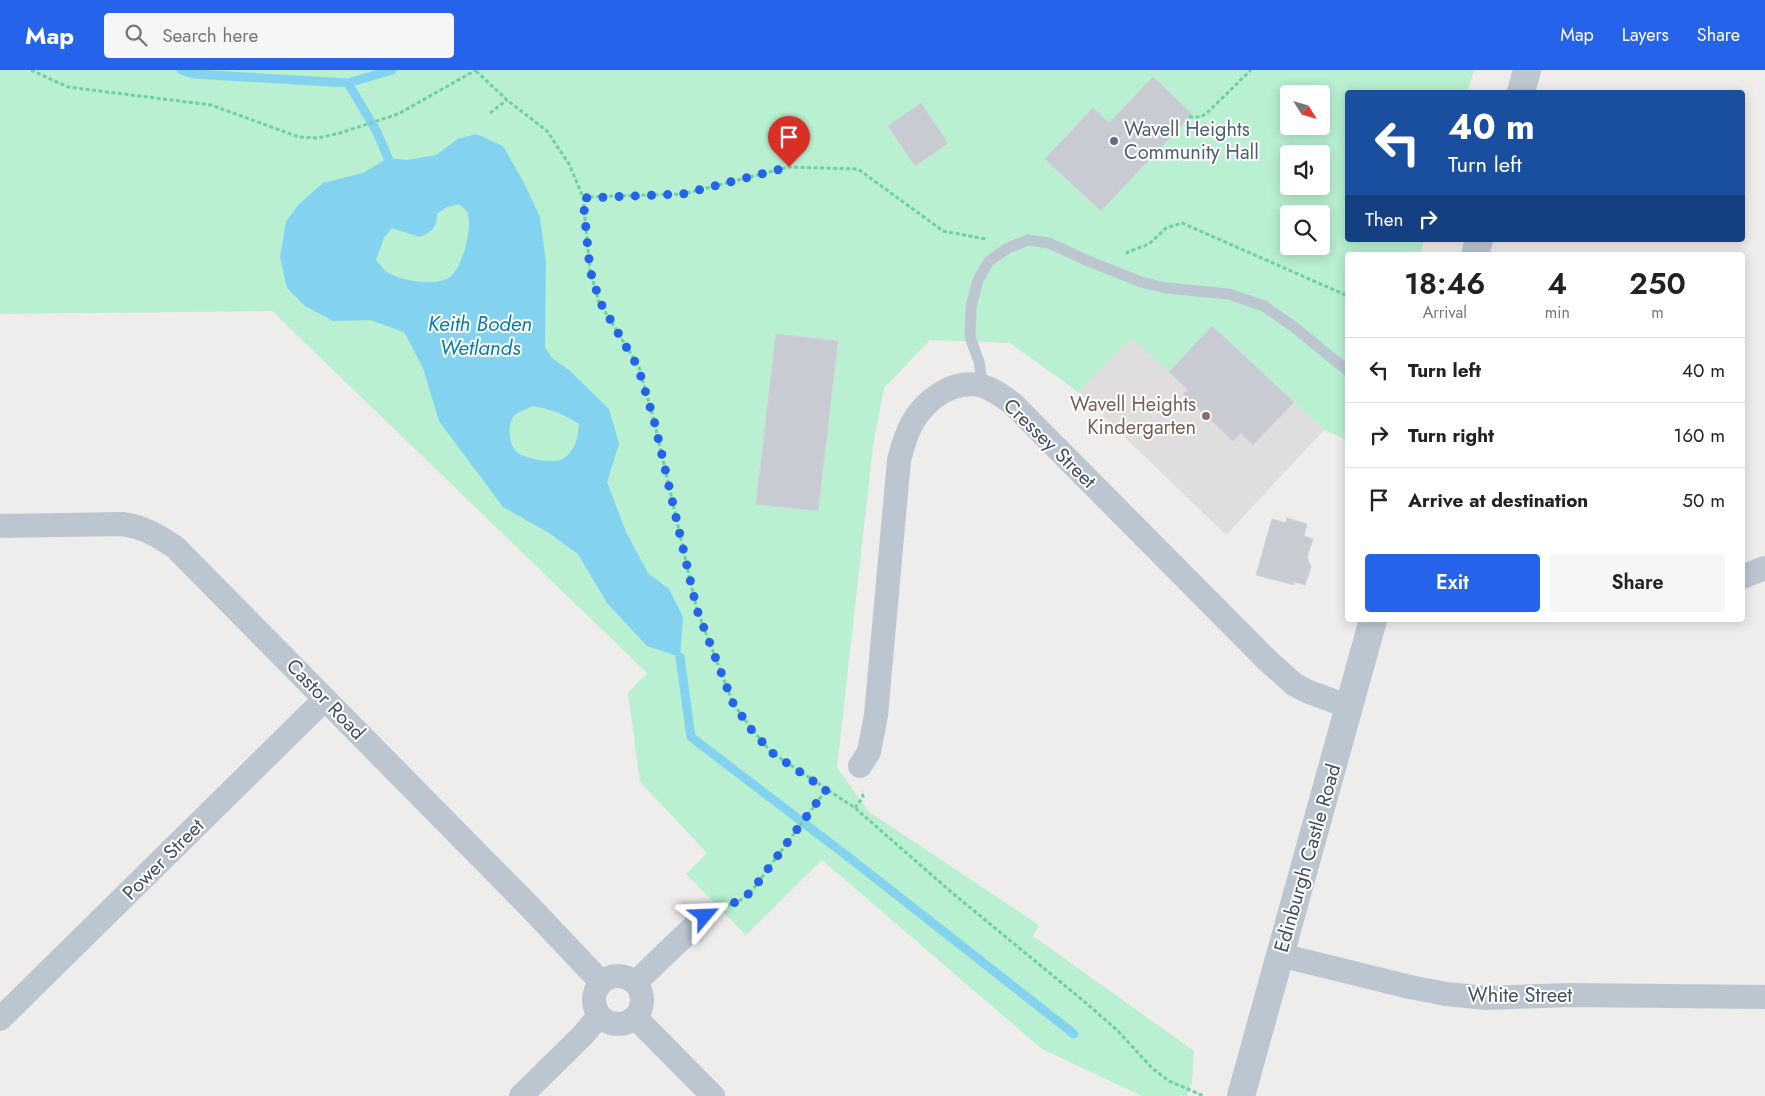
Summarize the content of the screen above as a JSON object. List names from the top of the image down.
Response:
{
  "streets": {
    "street": [
      "Cressey Street",
      "Castor Road",
      "Edinburgh Castle Road",
      "Power Street",
      "White Street"
    ]
  },
  "crossings": [
    ["Cressey Street", "Edinburgh Castle Road"],
    ["Castor Road", "Power Street"],
    ["Edinburgh Castle Road", "White Street"]
  ],
  "water": ["Keith Boden Wetlands"],
  "places": ["Wavell Heights Community Hall", "Wavell Heights Kindergarten"],
  "north": "bottom right",
  "page": {
    "header": "Map",
    "search": "Search here",
    "nav": ["Map", "Layers", "Share"],
    "turn": ["40 m", "Turn left"],
    "then": "Then",
    "eta": [
      "18:46",
      "Arrival",
      "4",
      "min",
      "250",
      "m"
    ],
    "list": [
      {
        "name": "Turn left",
        "value": "40 m"
      },
      {
        "name": "Turn right",
        "value": "160 m"
      },
      {
        "name": "Arrive at destination",
        "value": "50 m"
      }
    ],
    "buttons": ["Exit", "Share"]
  }
}
